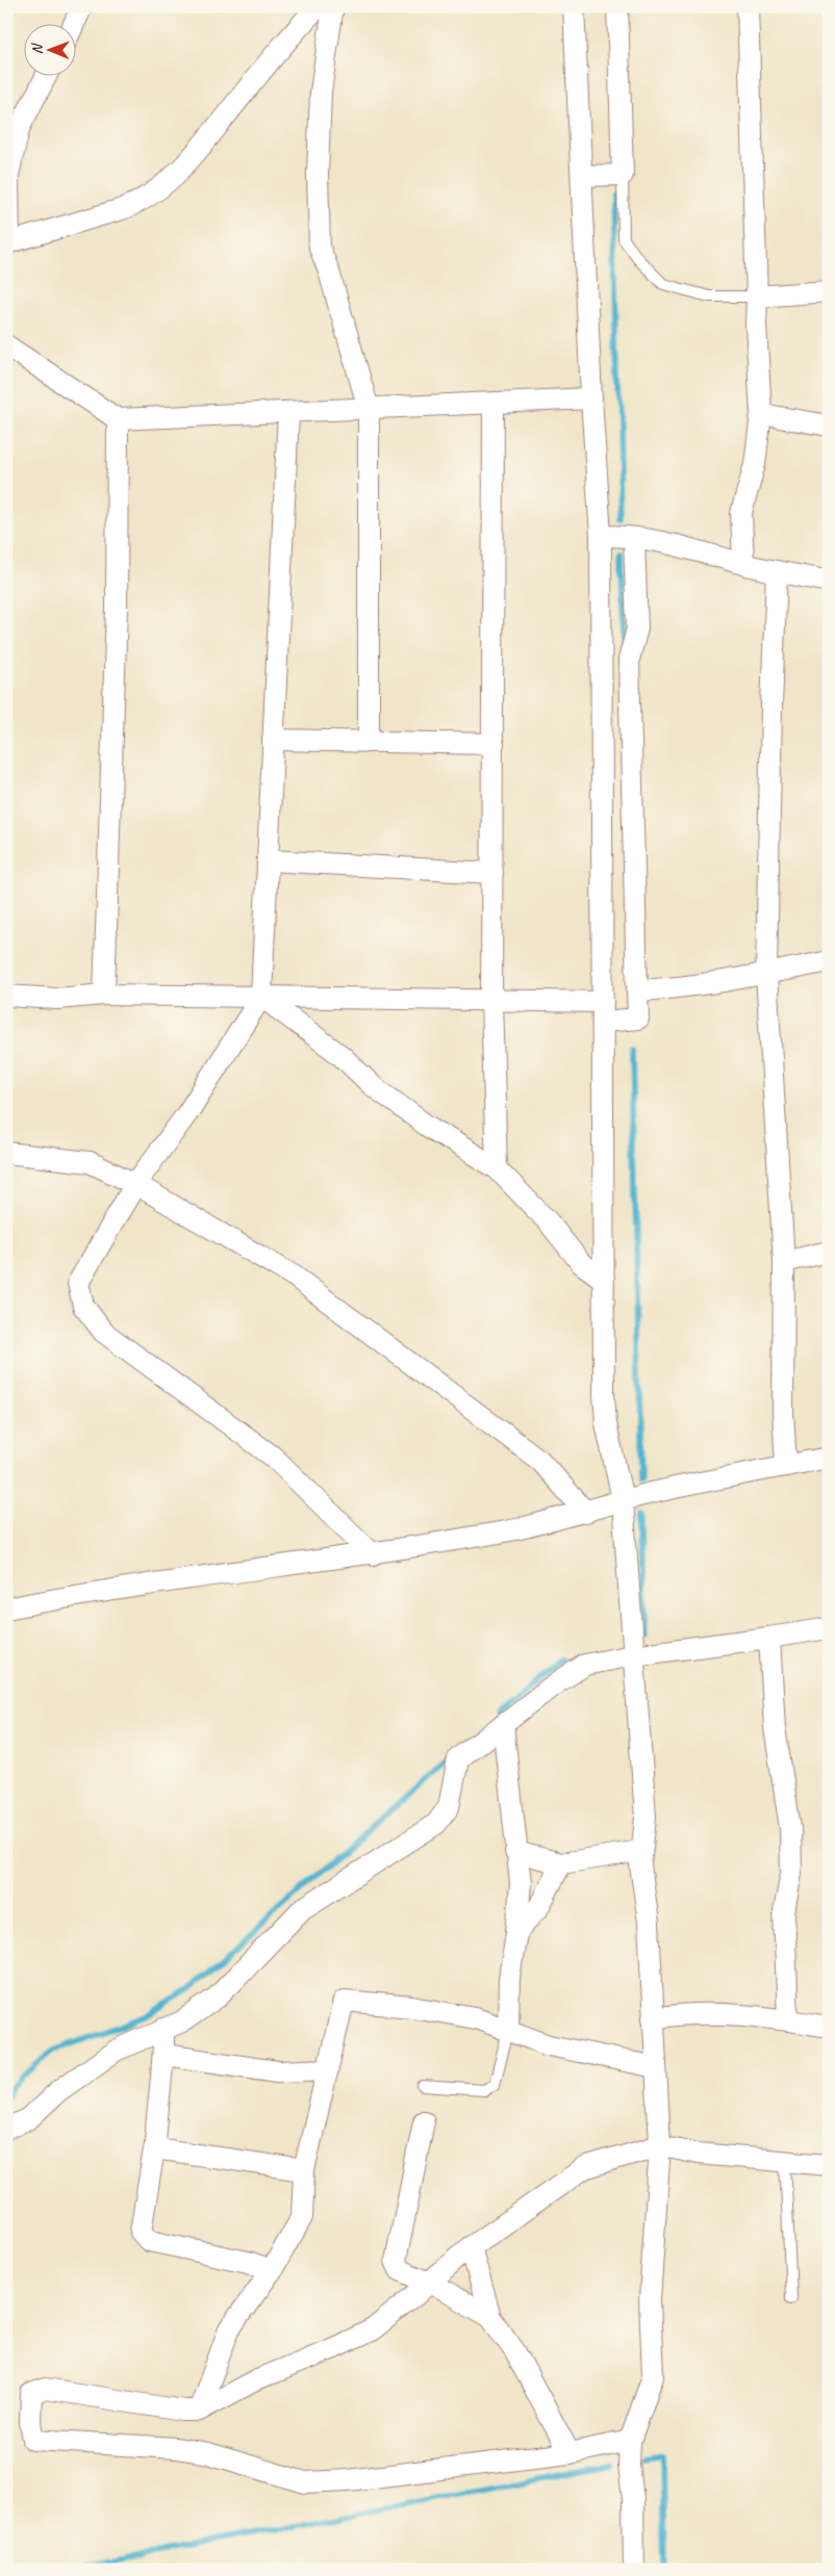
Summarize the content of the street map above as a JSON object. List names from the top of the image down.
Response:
{
  "north": "left"
}
